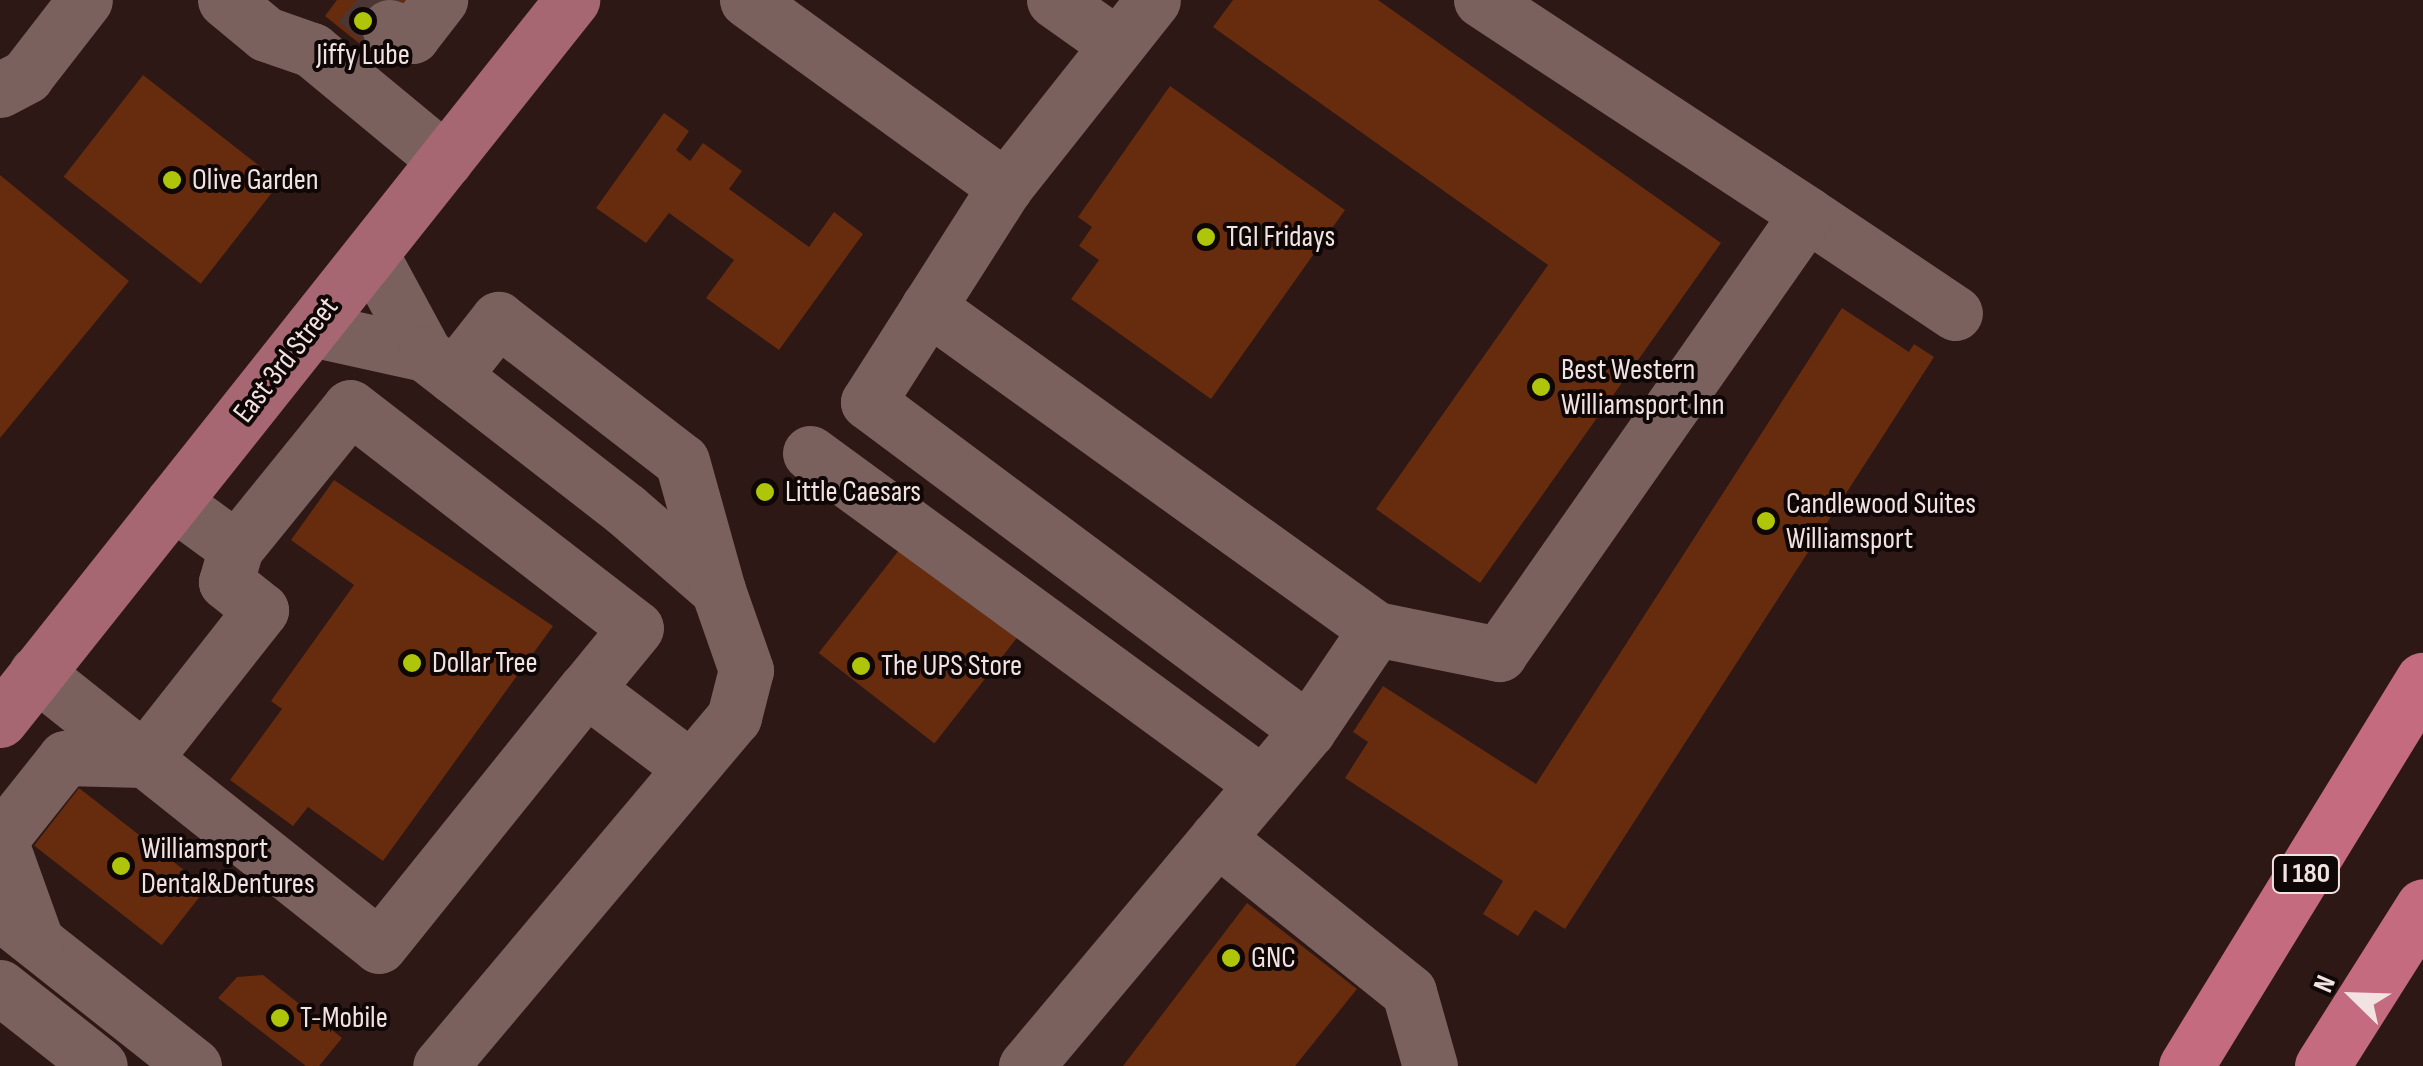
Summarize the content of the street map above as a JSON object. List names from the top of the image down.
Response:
{
  "streets": {
    "highway": ["I 180"],
    "main road": ["East 3rd Street"]
  },
  "places": [
    "Jiffy Lube",
    "Olive Garden",
    "TGI Fridays",
    "Best Western Williamsport Inn",
    "Little Caesars",
    "Candlewood Suites Williamsport",
    "Dollar Tree",
    "The UPS Store",
    "Williamsport Dental&Dentures",
    "GNC",
    "T-Mobile"
  ],
  "north": "top left"
}
